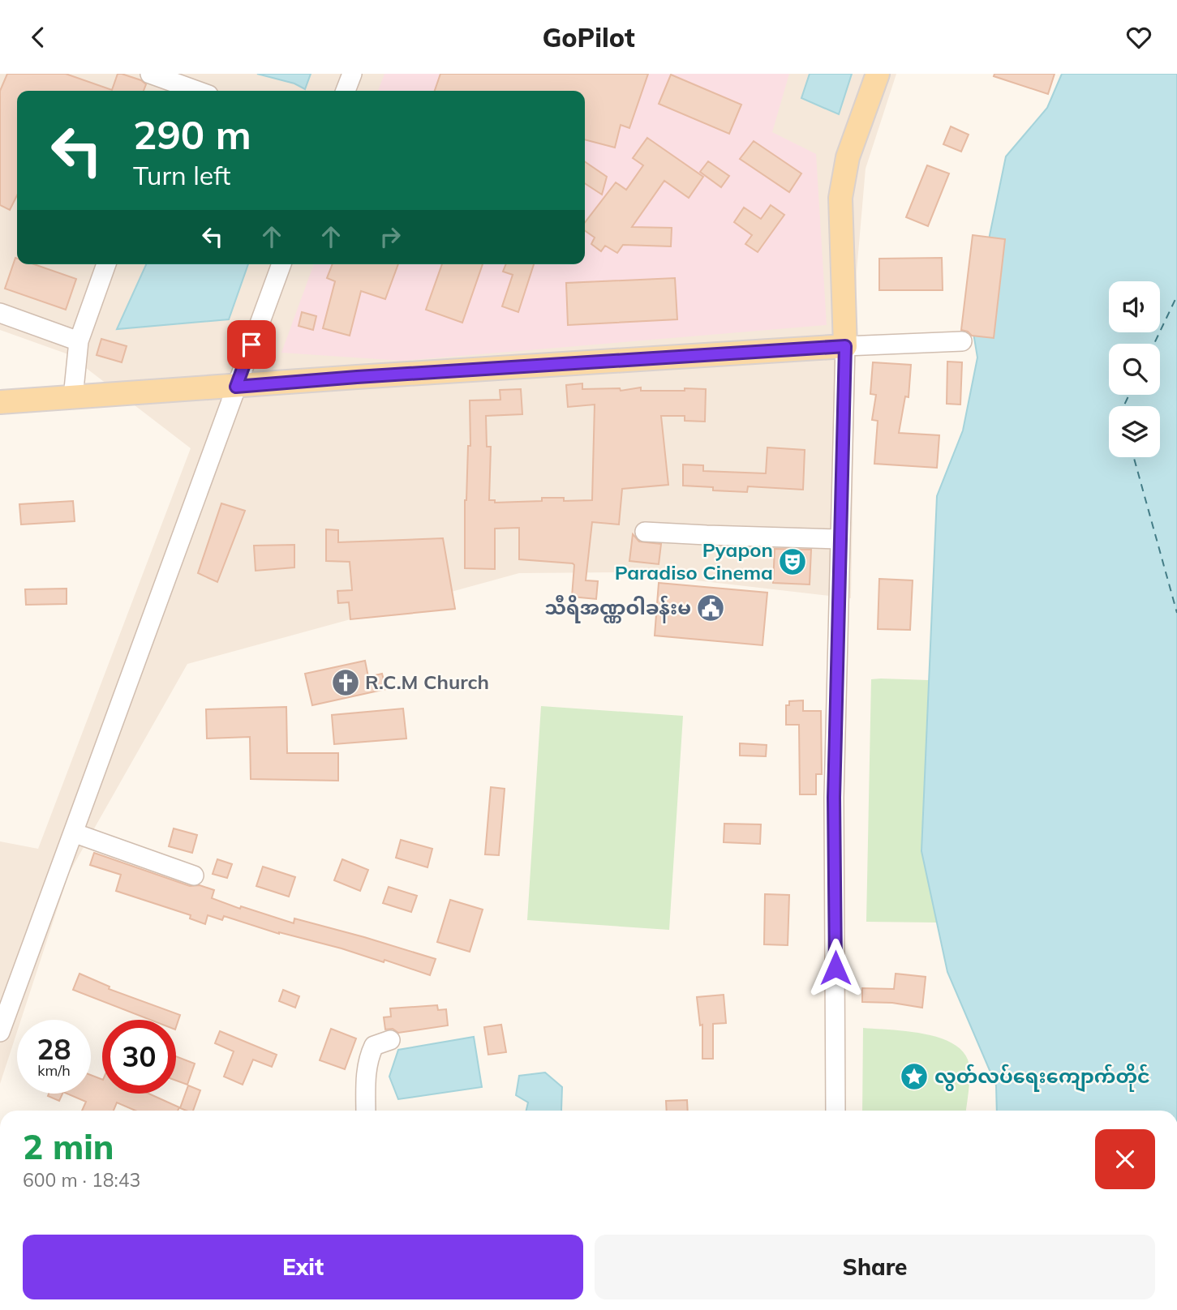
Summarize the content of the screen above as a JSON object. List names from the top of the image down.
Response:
{
  "places": {
    "theatre": ["Pyapon Paradiso Cinema"],
    "public building": ["သီရိအဏ္ဏဝါခန်းမ"],
    "church": ["R.C.M Church"],
    "place": ["လွတ်လပ်ရေးကျောက်တိုင်"]
  },
  "page": {
    "header": "GoPilot",
    "turn": ["290 m", "Turn left"],
    "speed": "28 km/h",
    "limit": "30",
    "heading": ["2 min", "600 m · 18:43"],
    "buttons": ["Exit", "Share"]
  }
}
